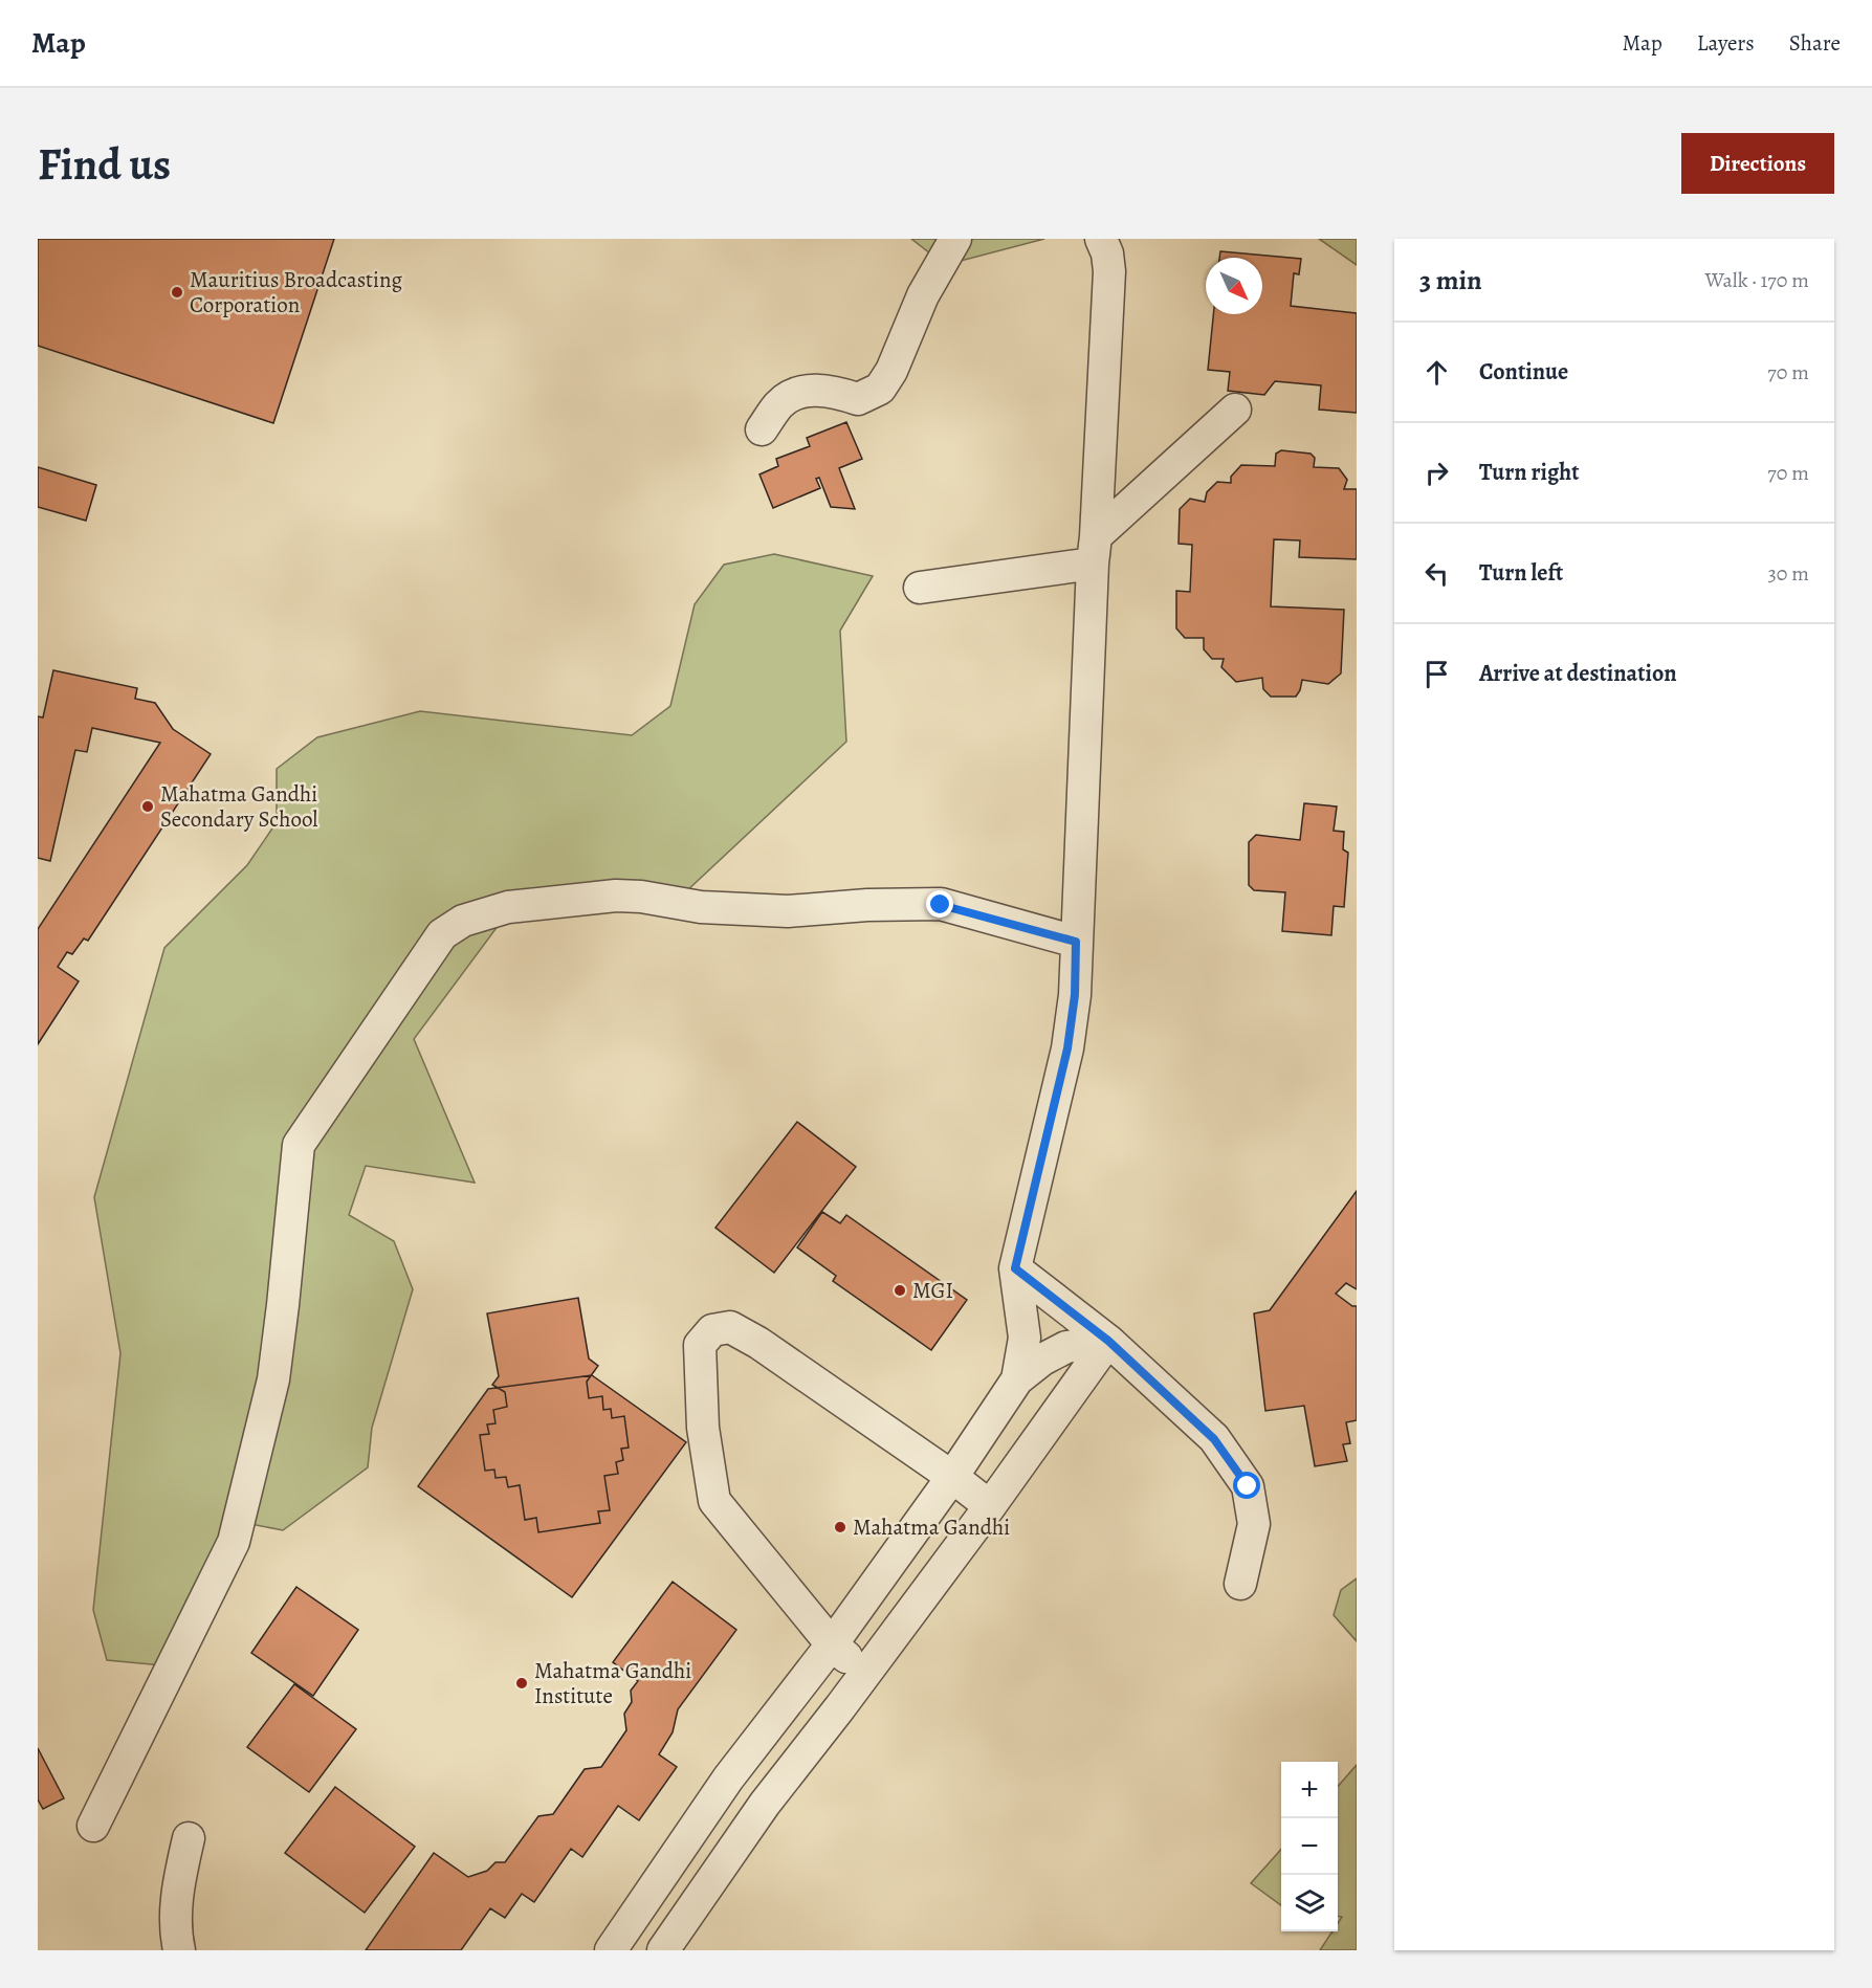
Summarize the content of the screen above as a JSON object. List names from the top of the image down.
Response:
{
  "places": [
    "Mauritius Broadcasting Corporation",
    "Mahatma Gandhi Secondary School",
    "MGI",
    "Mahatma Gandhi",
    "Mahatma Gandhi Institute"
  ],
  "north": "bottom right",
  "page": {
    "header": "Map",
    "nav": ["Map", "Layers", "Share"],
    "buttons": "Directions",
    "title": "Find us",
    "heading": ["3 min", "Walk · 170 m"],
    "list": [
      ["Continue", "70 m"],
      ["Turn right", "70 m"],
      ["Turn left", "30 m"],
      "Arrive at destination"
    ],
    "map_buttons": ["+", "−"]
  }
}
